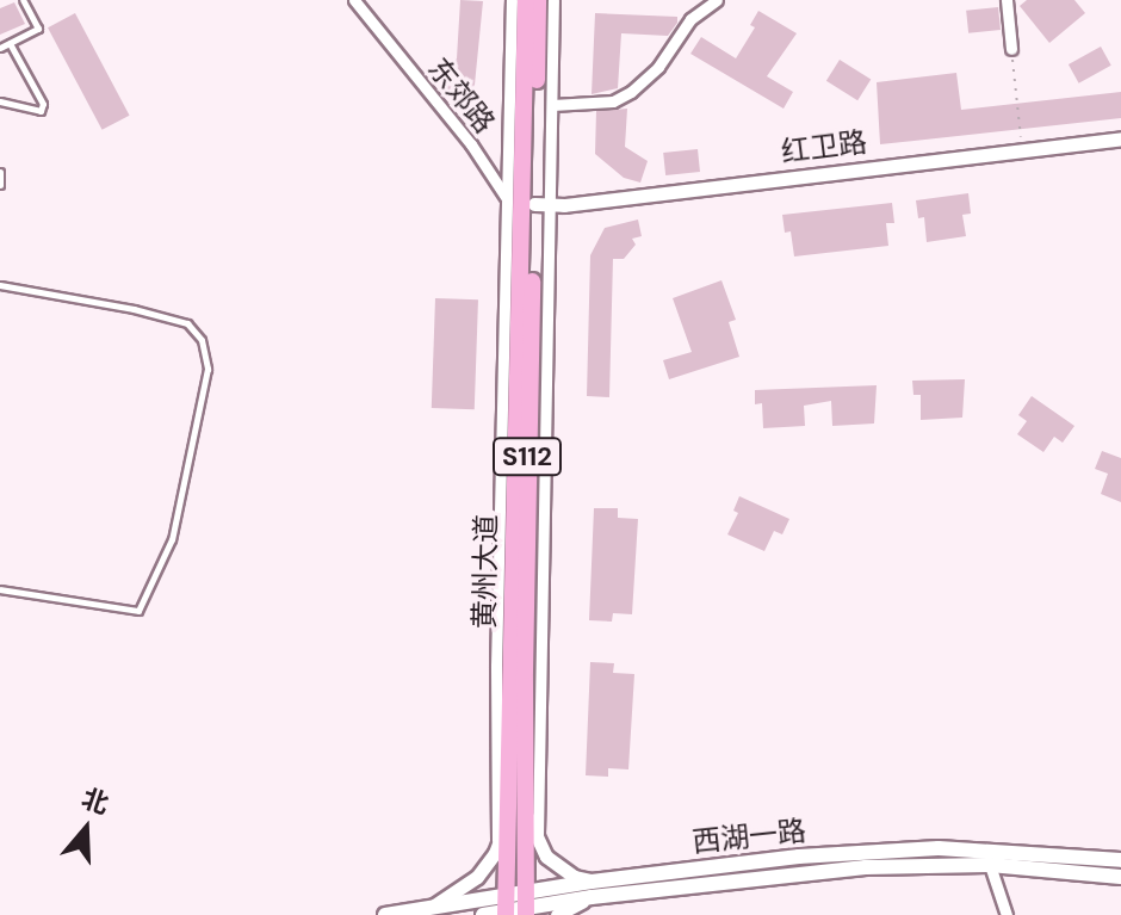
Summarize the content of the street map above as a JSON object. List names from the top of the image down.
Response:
{
  "streets": {
    "main road": ["S112", "黄州大道", "西湖一路"],
    "street": ["东郊路", "红卫路"]
  },
  "crossings": [
    ["东郊路", "黄州大道"],
    ["红卫路", "黄州大道"],
    ["黄州大道", "西湖一路"]
  ],
  "north": "top"
}
